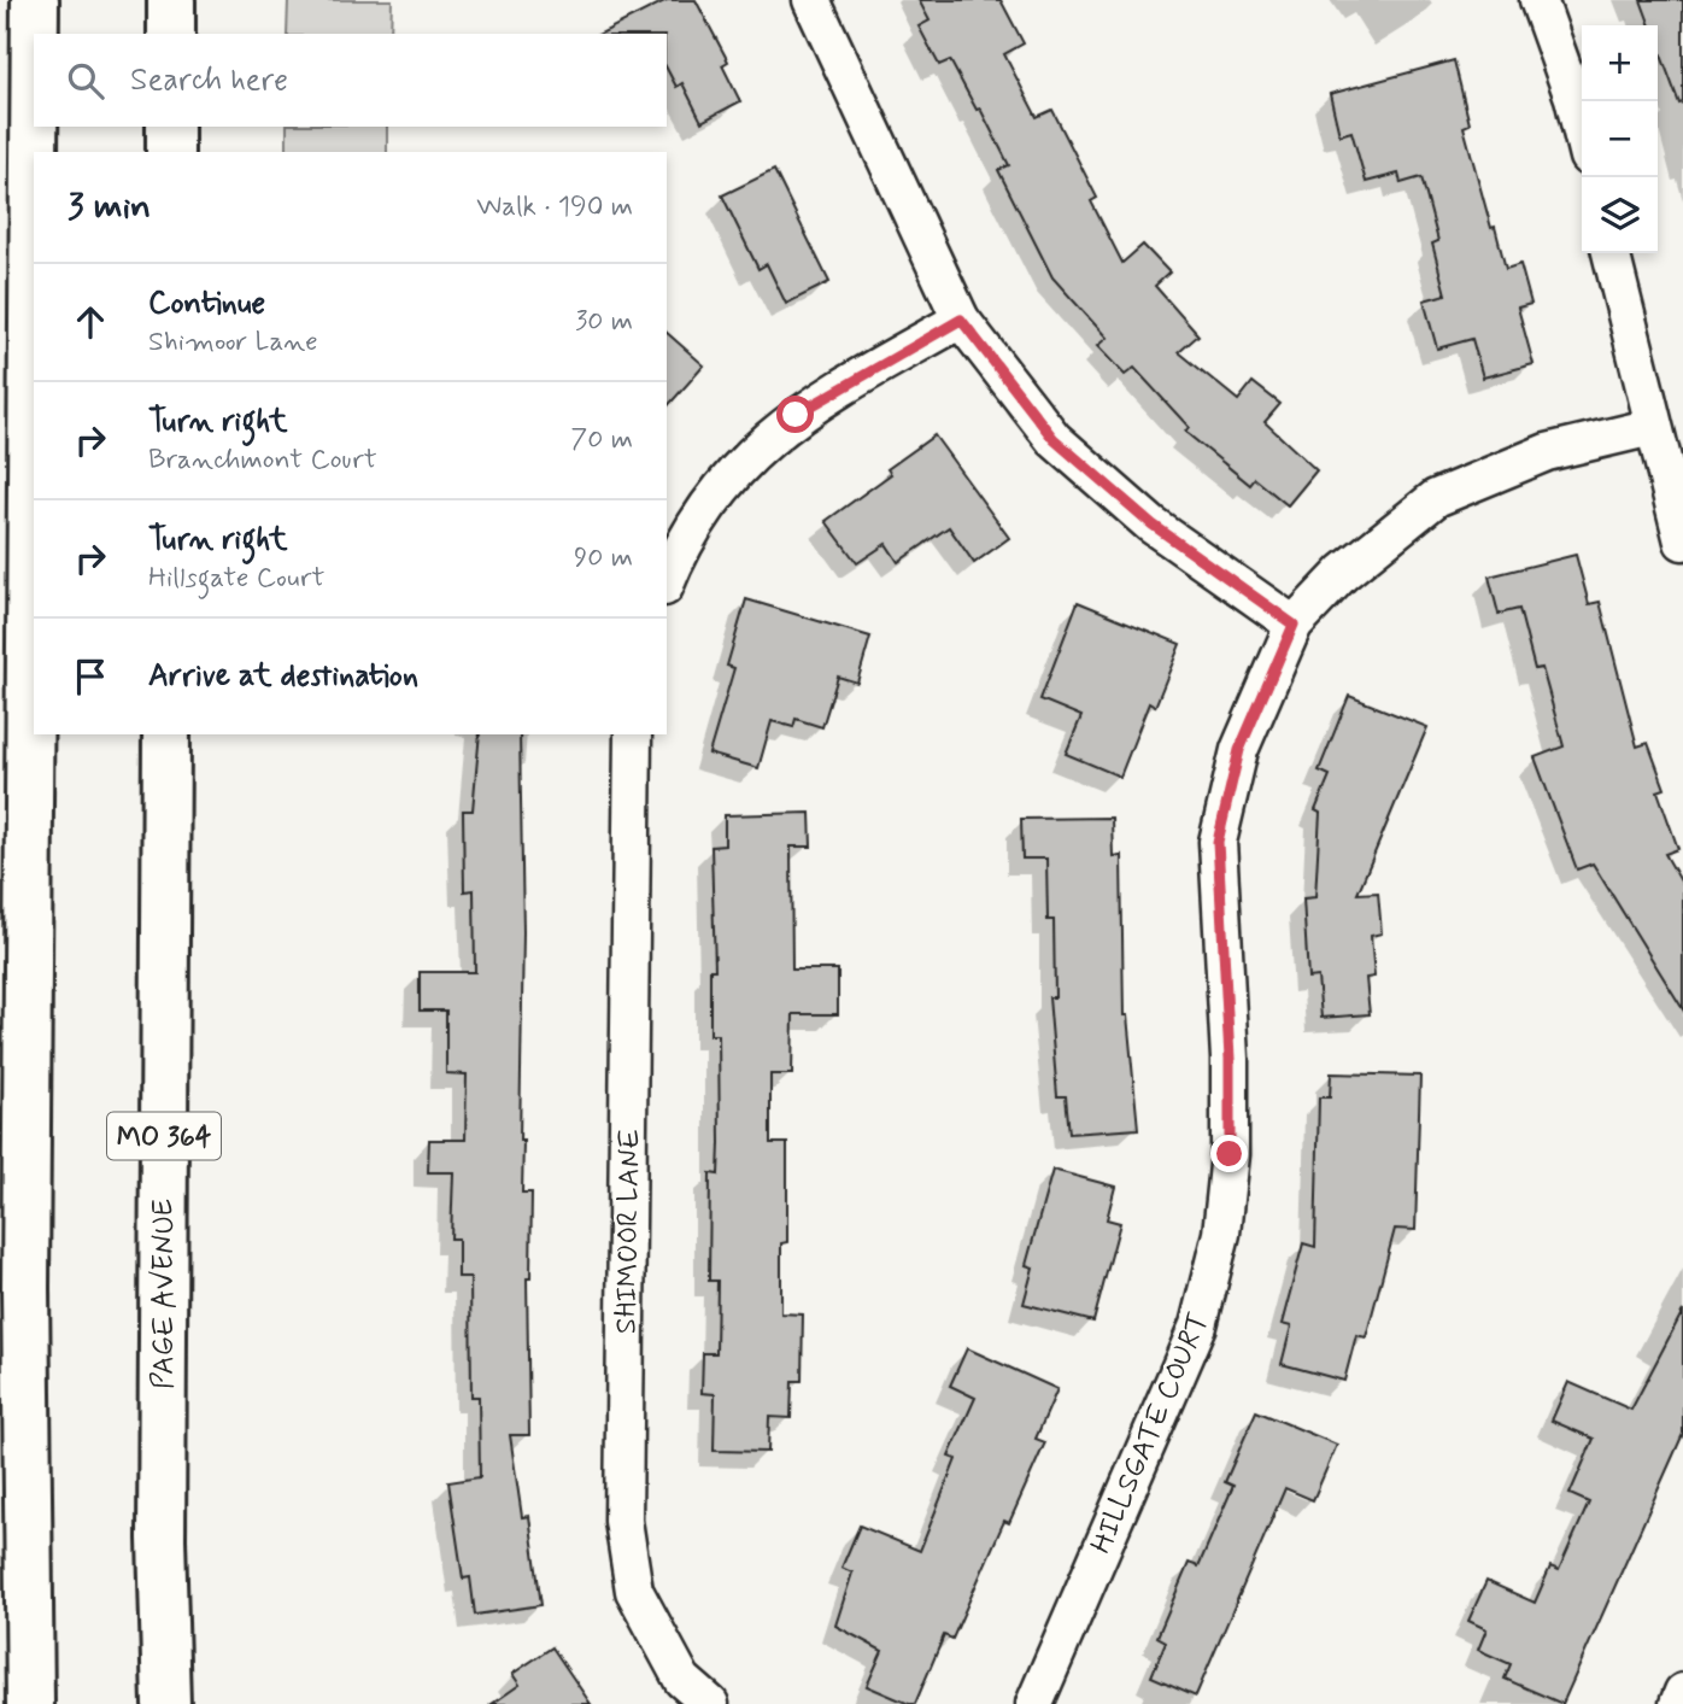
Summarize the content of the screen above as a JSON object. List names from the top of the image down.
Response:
{
  "streets": {
    "highway": ["MO 364", "PAGE AVENUE"],
    "street": ["SHIMOOR LANE", "HILLSGATE COURT"]
  },
  "page": {
    "map_buttons": ["+", "−"],
    "search": "Search here",
    "heading": ["3 min", "Walk · 190 m"],
    "list": [
      ["Continue", "Shimoor Lane", "30 m"],
      ["Turn right", "Branchmont Court", "70 m"],
      ["Turn right", "Hillsgate Court", "90 m"],
      "Arrive at destination"
    ]
  }
}
